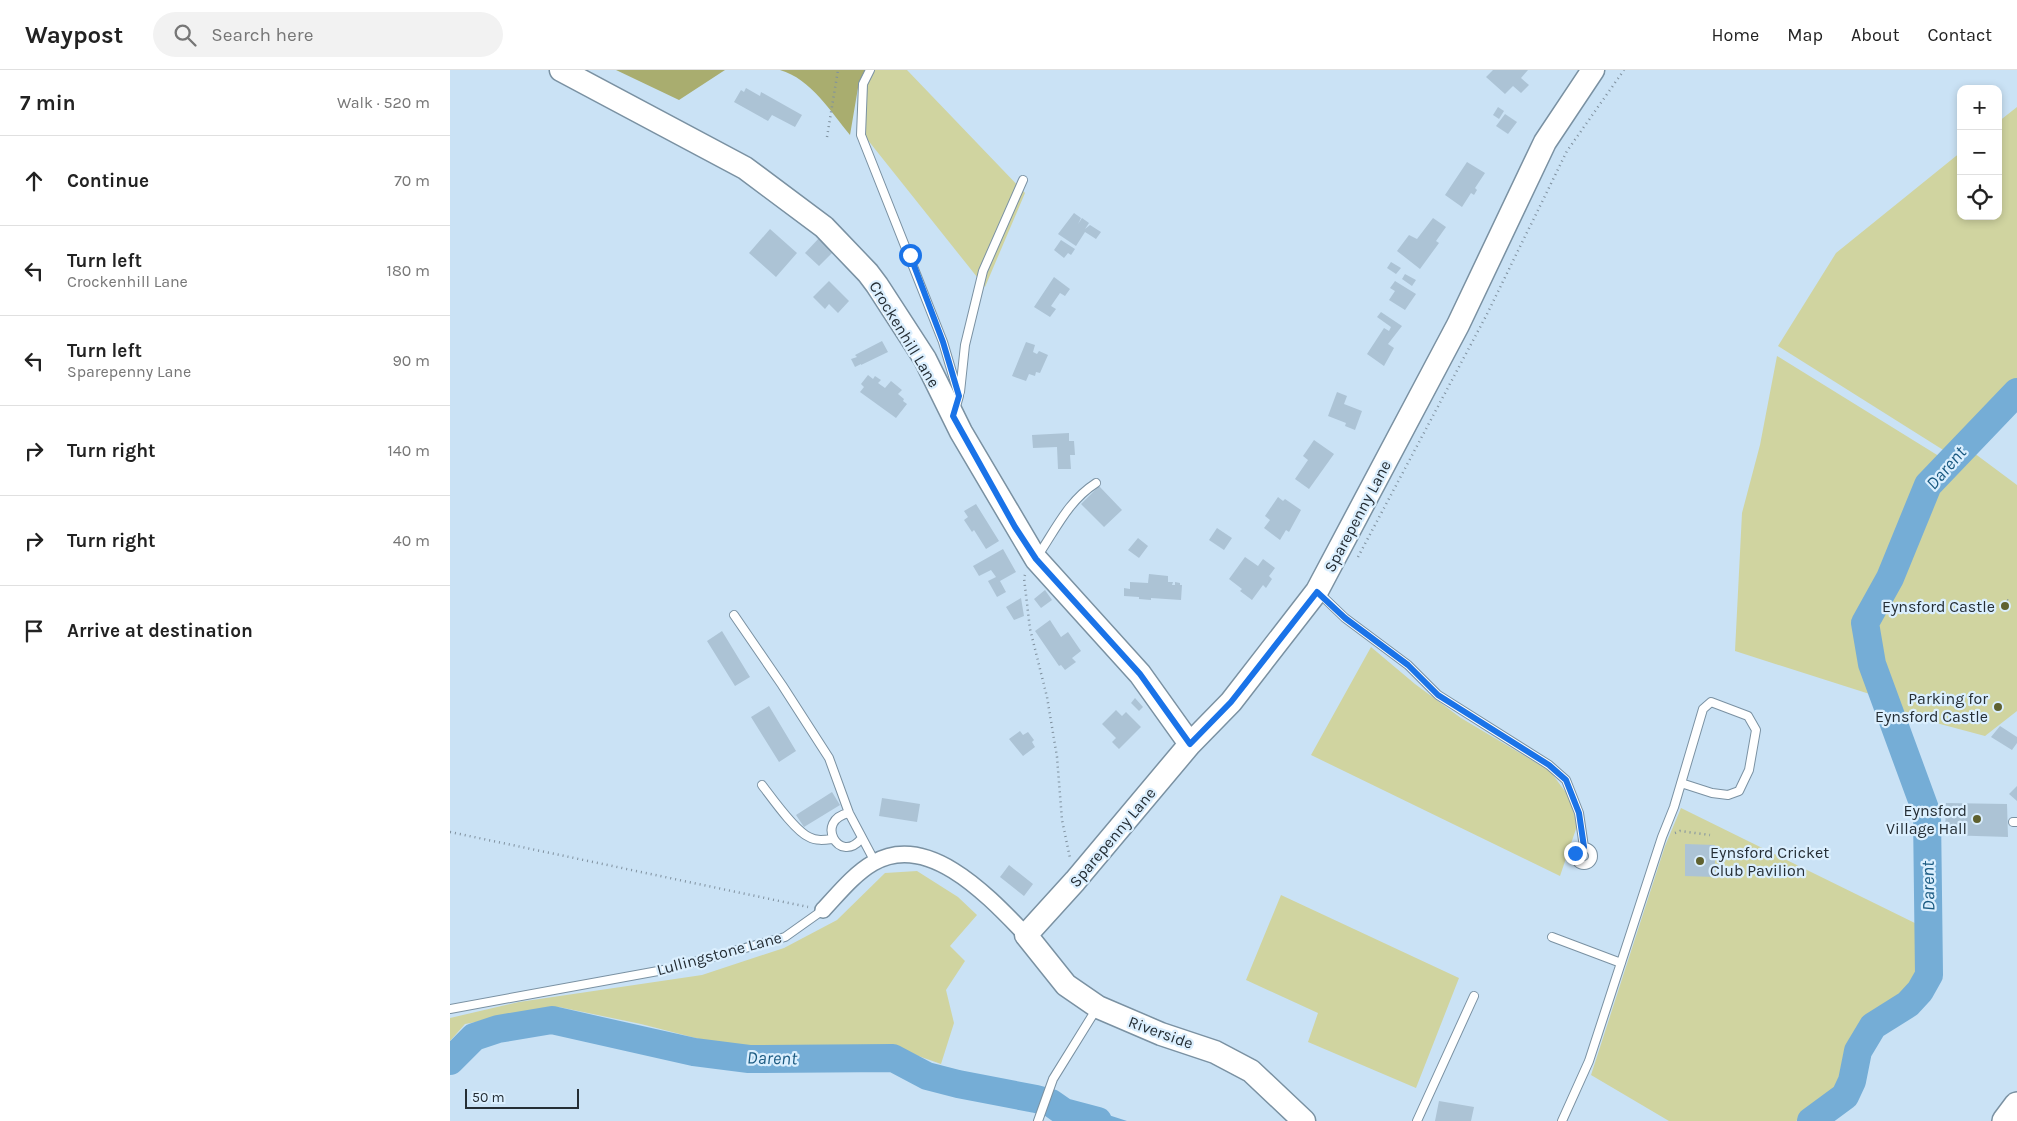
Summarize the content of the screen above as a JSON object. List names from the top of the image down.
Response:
{
  "streets": {
    "street": [
      "Crockenhill Lane",
      "Sparepenny Lane",
      "Lullingstone Lane",
      "Riverside"
    ]
  },
  "crossings": [
    ["Crockenhill Lane", "Sparepenny Lane"],
    ["Sparepenny Lane", "Lullingstone Lane"],
    ["Sparepenny Lane", "Riverside"],
    ["Lullingstone Lane", "Riverside"]
  ],
  "water": ["Darent"],
  "places": [
    "Eynsford Castle",
    "Parking for Eynsford Castle",
    "Eynsford Village Hall",
    "Eynsford Cricket Club Pavilion"
  ],
  "scale_bar": "50 m",
  "page": {
    "header": "Waypost",
    "search": "Search here",
    "nav": [
      "Home",
      "Map",
      "About",
      "Contact"
    ],
    "heading": ["7 min", "Walk · 520 m"],
    "map_buttons": ["+", "−"],
    "list": [
      ["Continue", "70 m"],
      ["Turn left", "Crockenhill Lane", "180 m"],
      ["Turn left", "Sparepenny Lane", "90 m"],
      ["Turn right", "140 m"],
      ["Turn right", "40 m"],
      "Arrive at destination"
    ],
    "scale": "50 m"
  }
}
